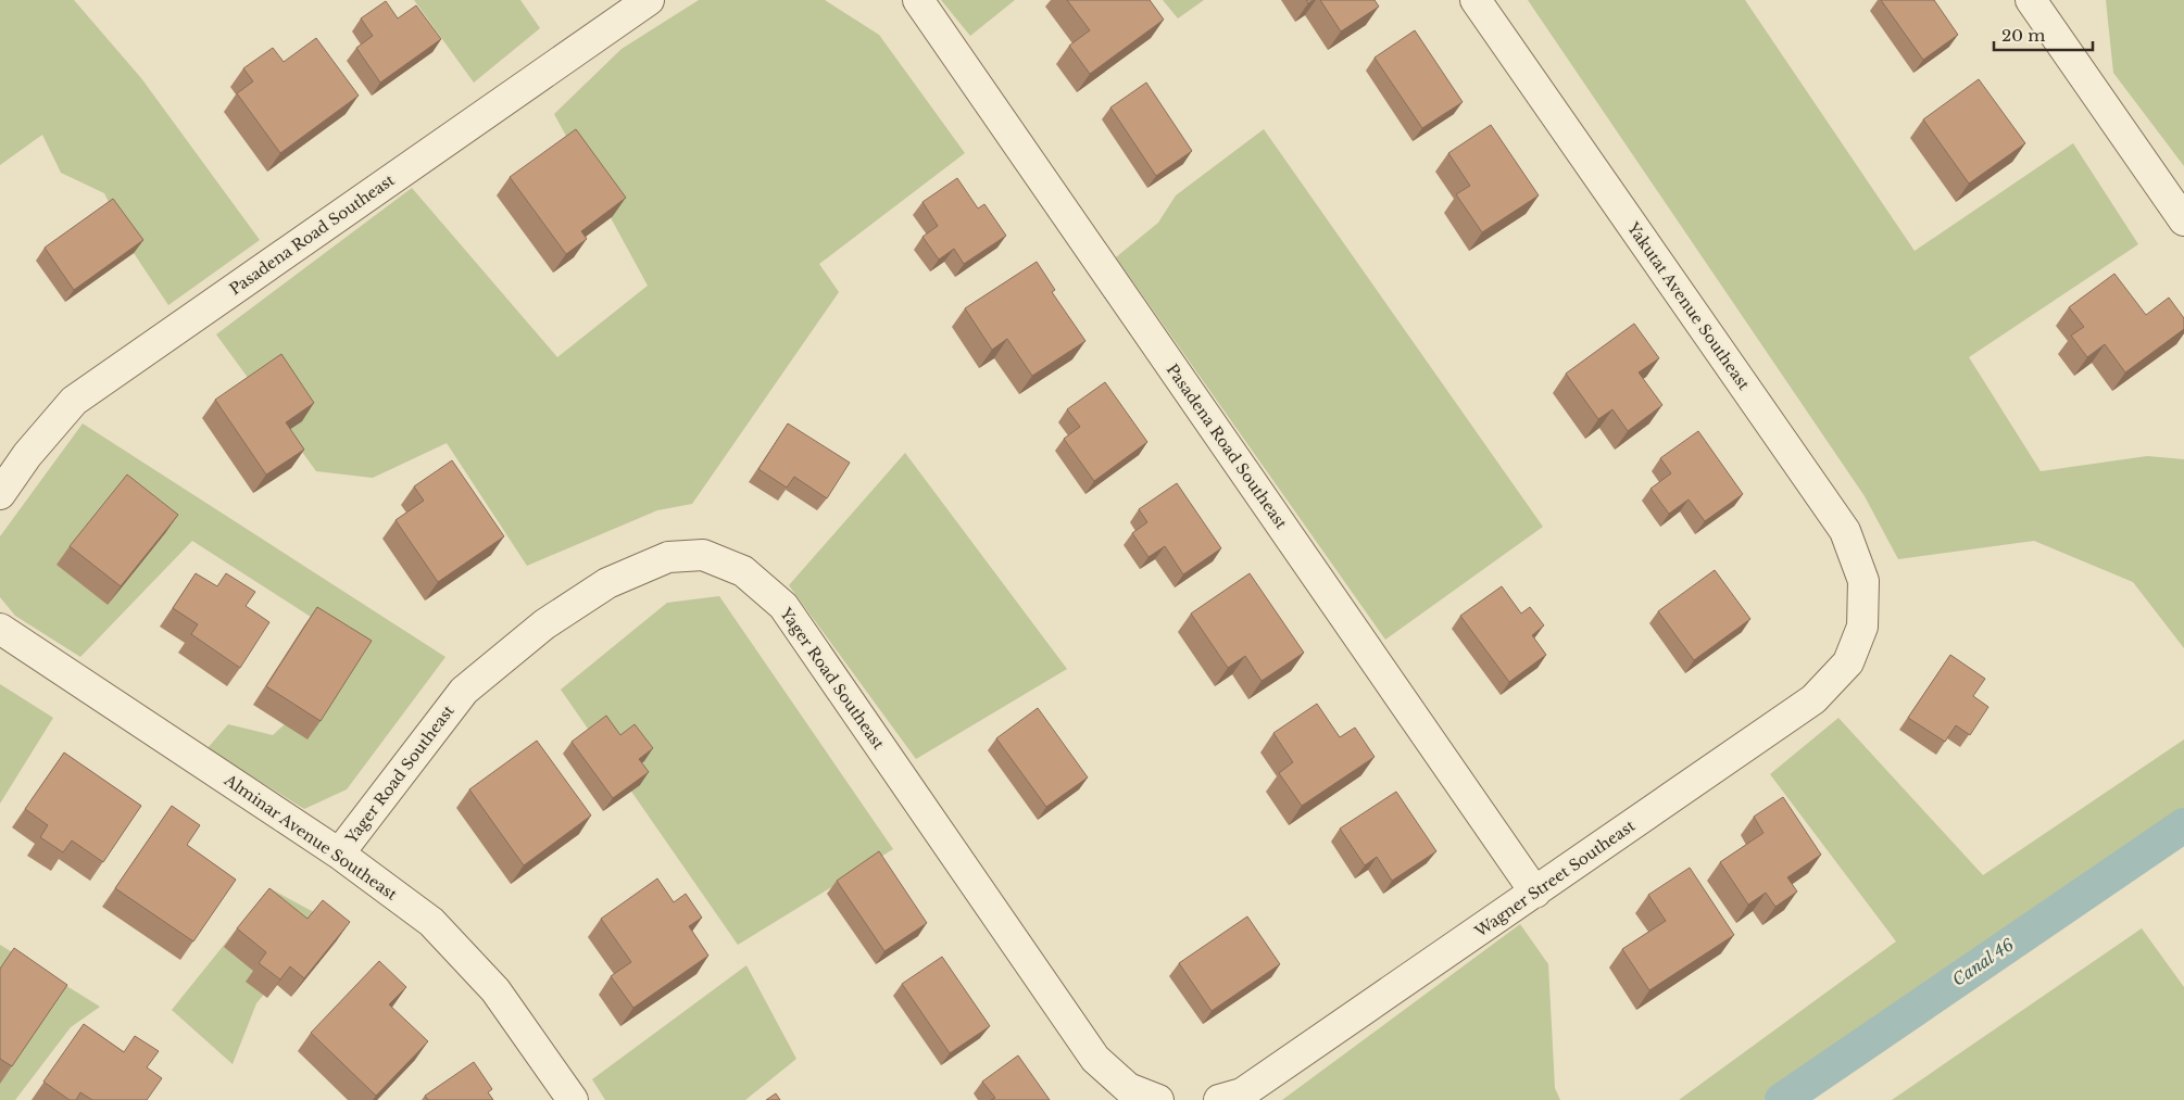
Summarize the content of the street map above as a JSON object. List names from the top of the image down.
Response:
{
  "streets": {
    "street": [
      "Pasadena Road Southeast",
      "Yakutat Avenue Southeast",
      "Yager Road Southeast",
      "Alminar Avenue Southeast",
      "Wagner Street Southeast"
    ]
  },
  "crossings": [
    ["Pasadena Road Southeast", "Wagner Street Southeast"],
    ["Yakutat Avenue Southeast", "Wagner Street Southeast"],
    ["Yager Road Southeast", "Alminar Avenue Southeast"]
  ],
  "water": ["Canal 46"],
  "scale_bar": "20 m"
}
